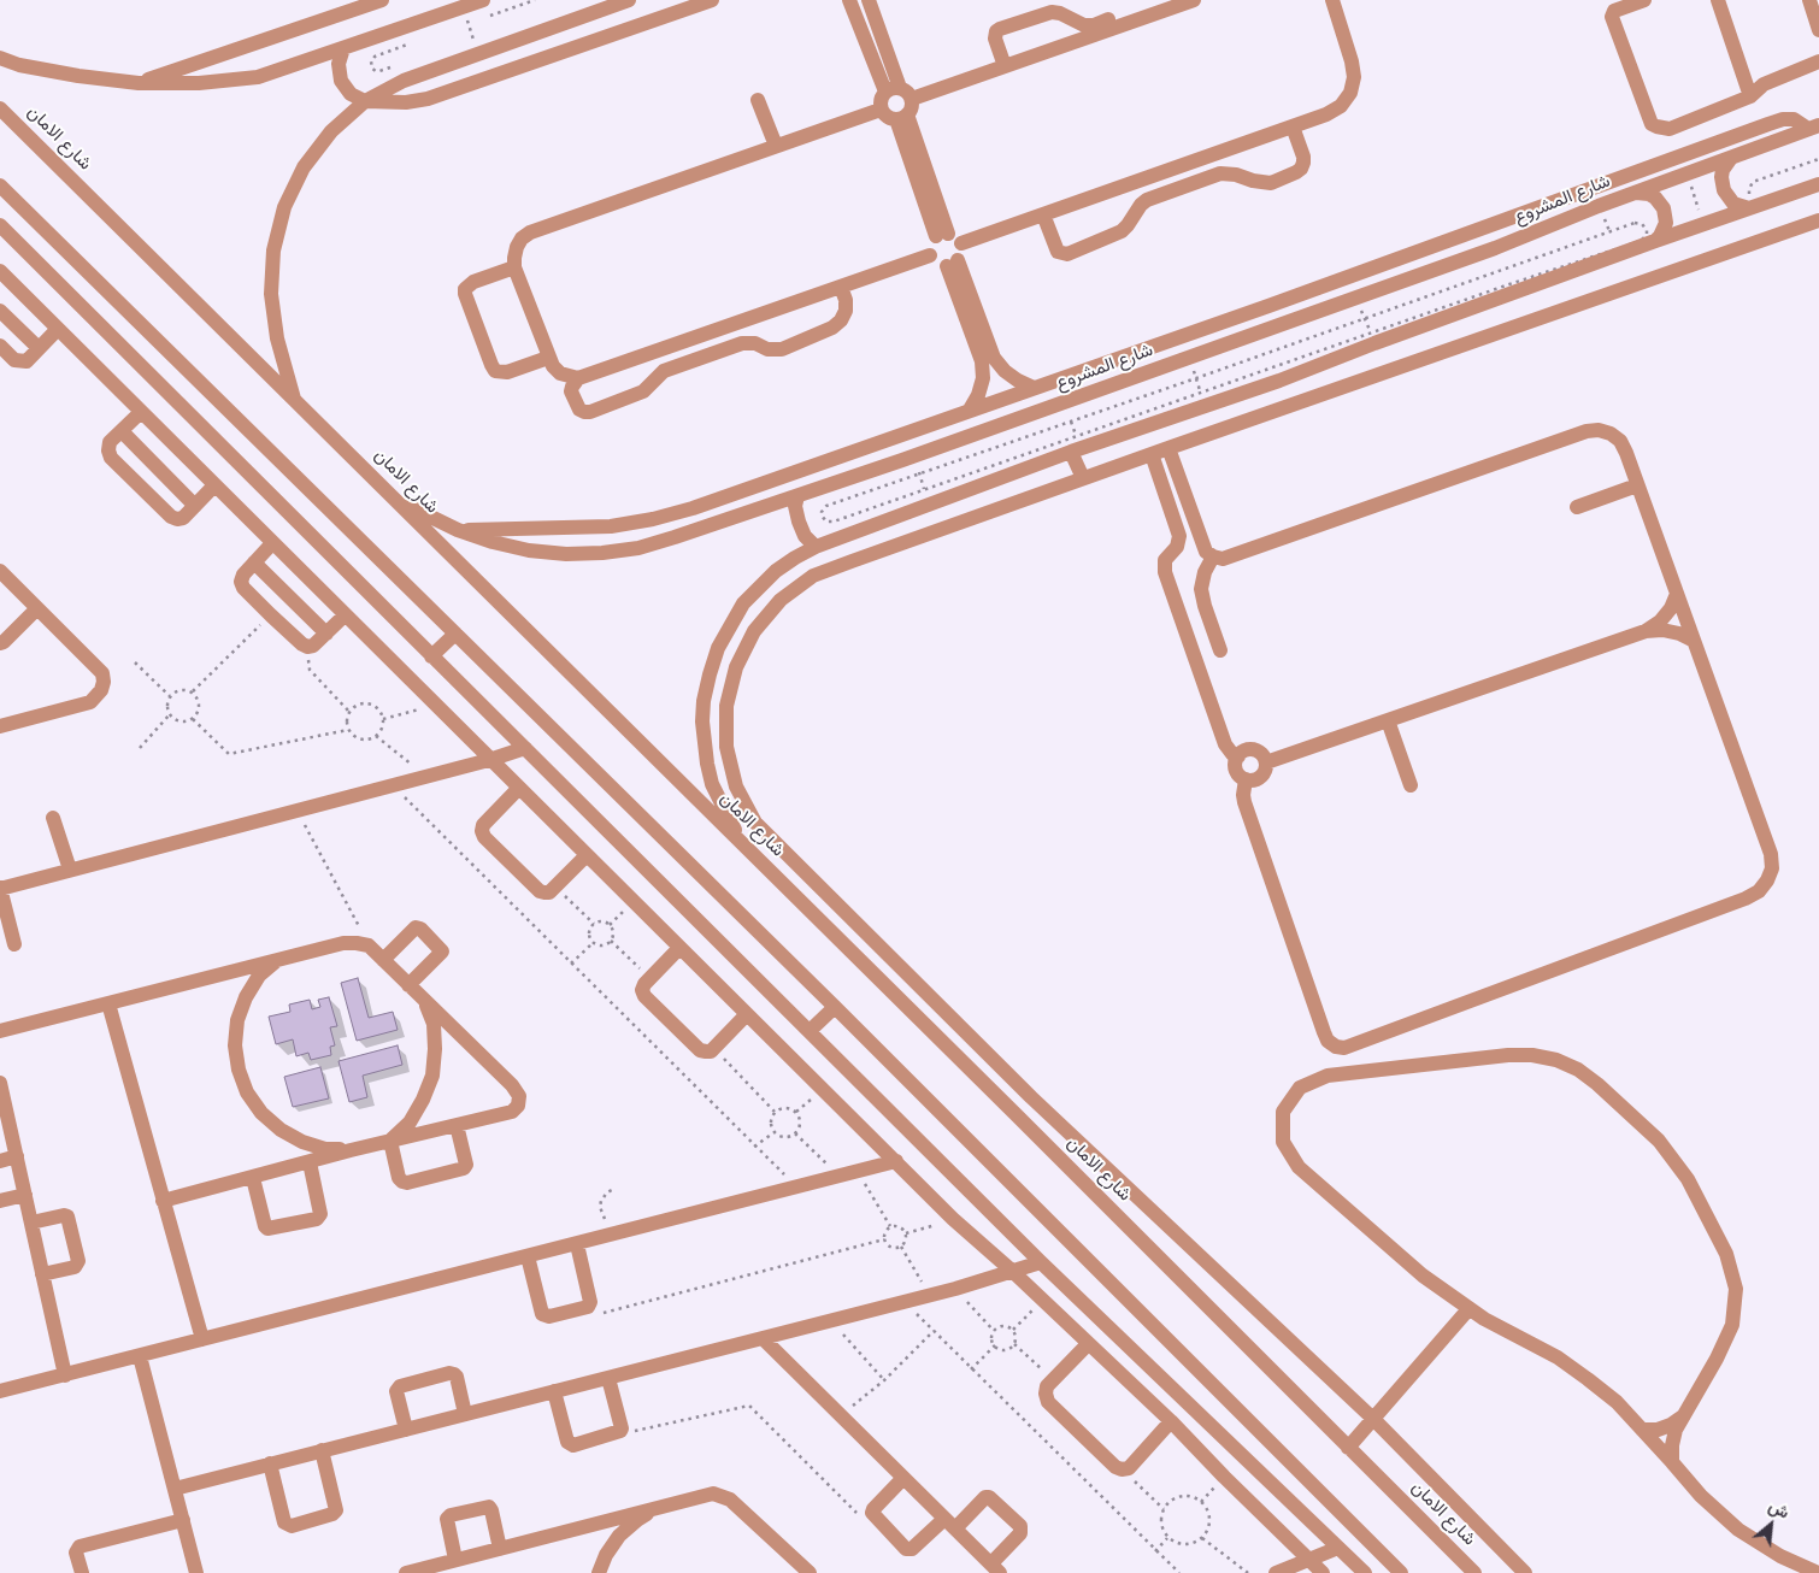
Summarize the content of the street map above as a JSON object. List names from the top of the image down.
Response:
{
  "streets": {
    "street": ["شارع الامان", "شارع المشروع"]
  },
  "crossings": [
    ["شارع الامان", "شارع المشروع"]
  ],
  "north": "top right"
}
